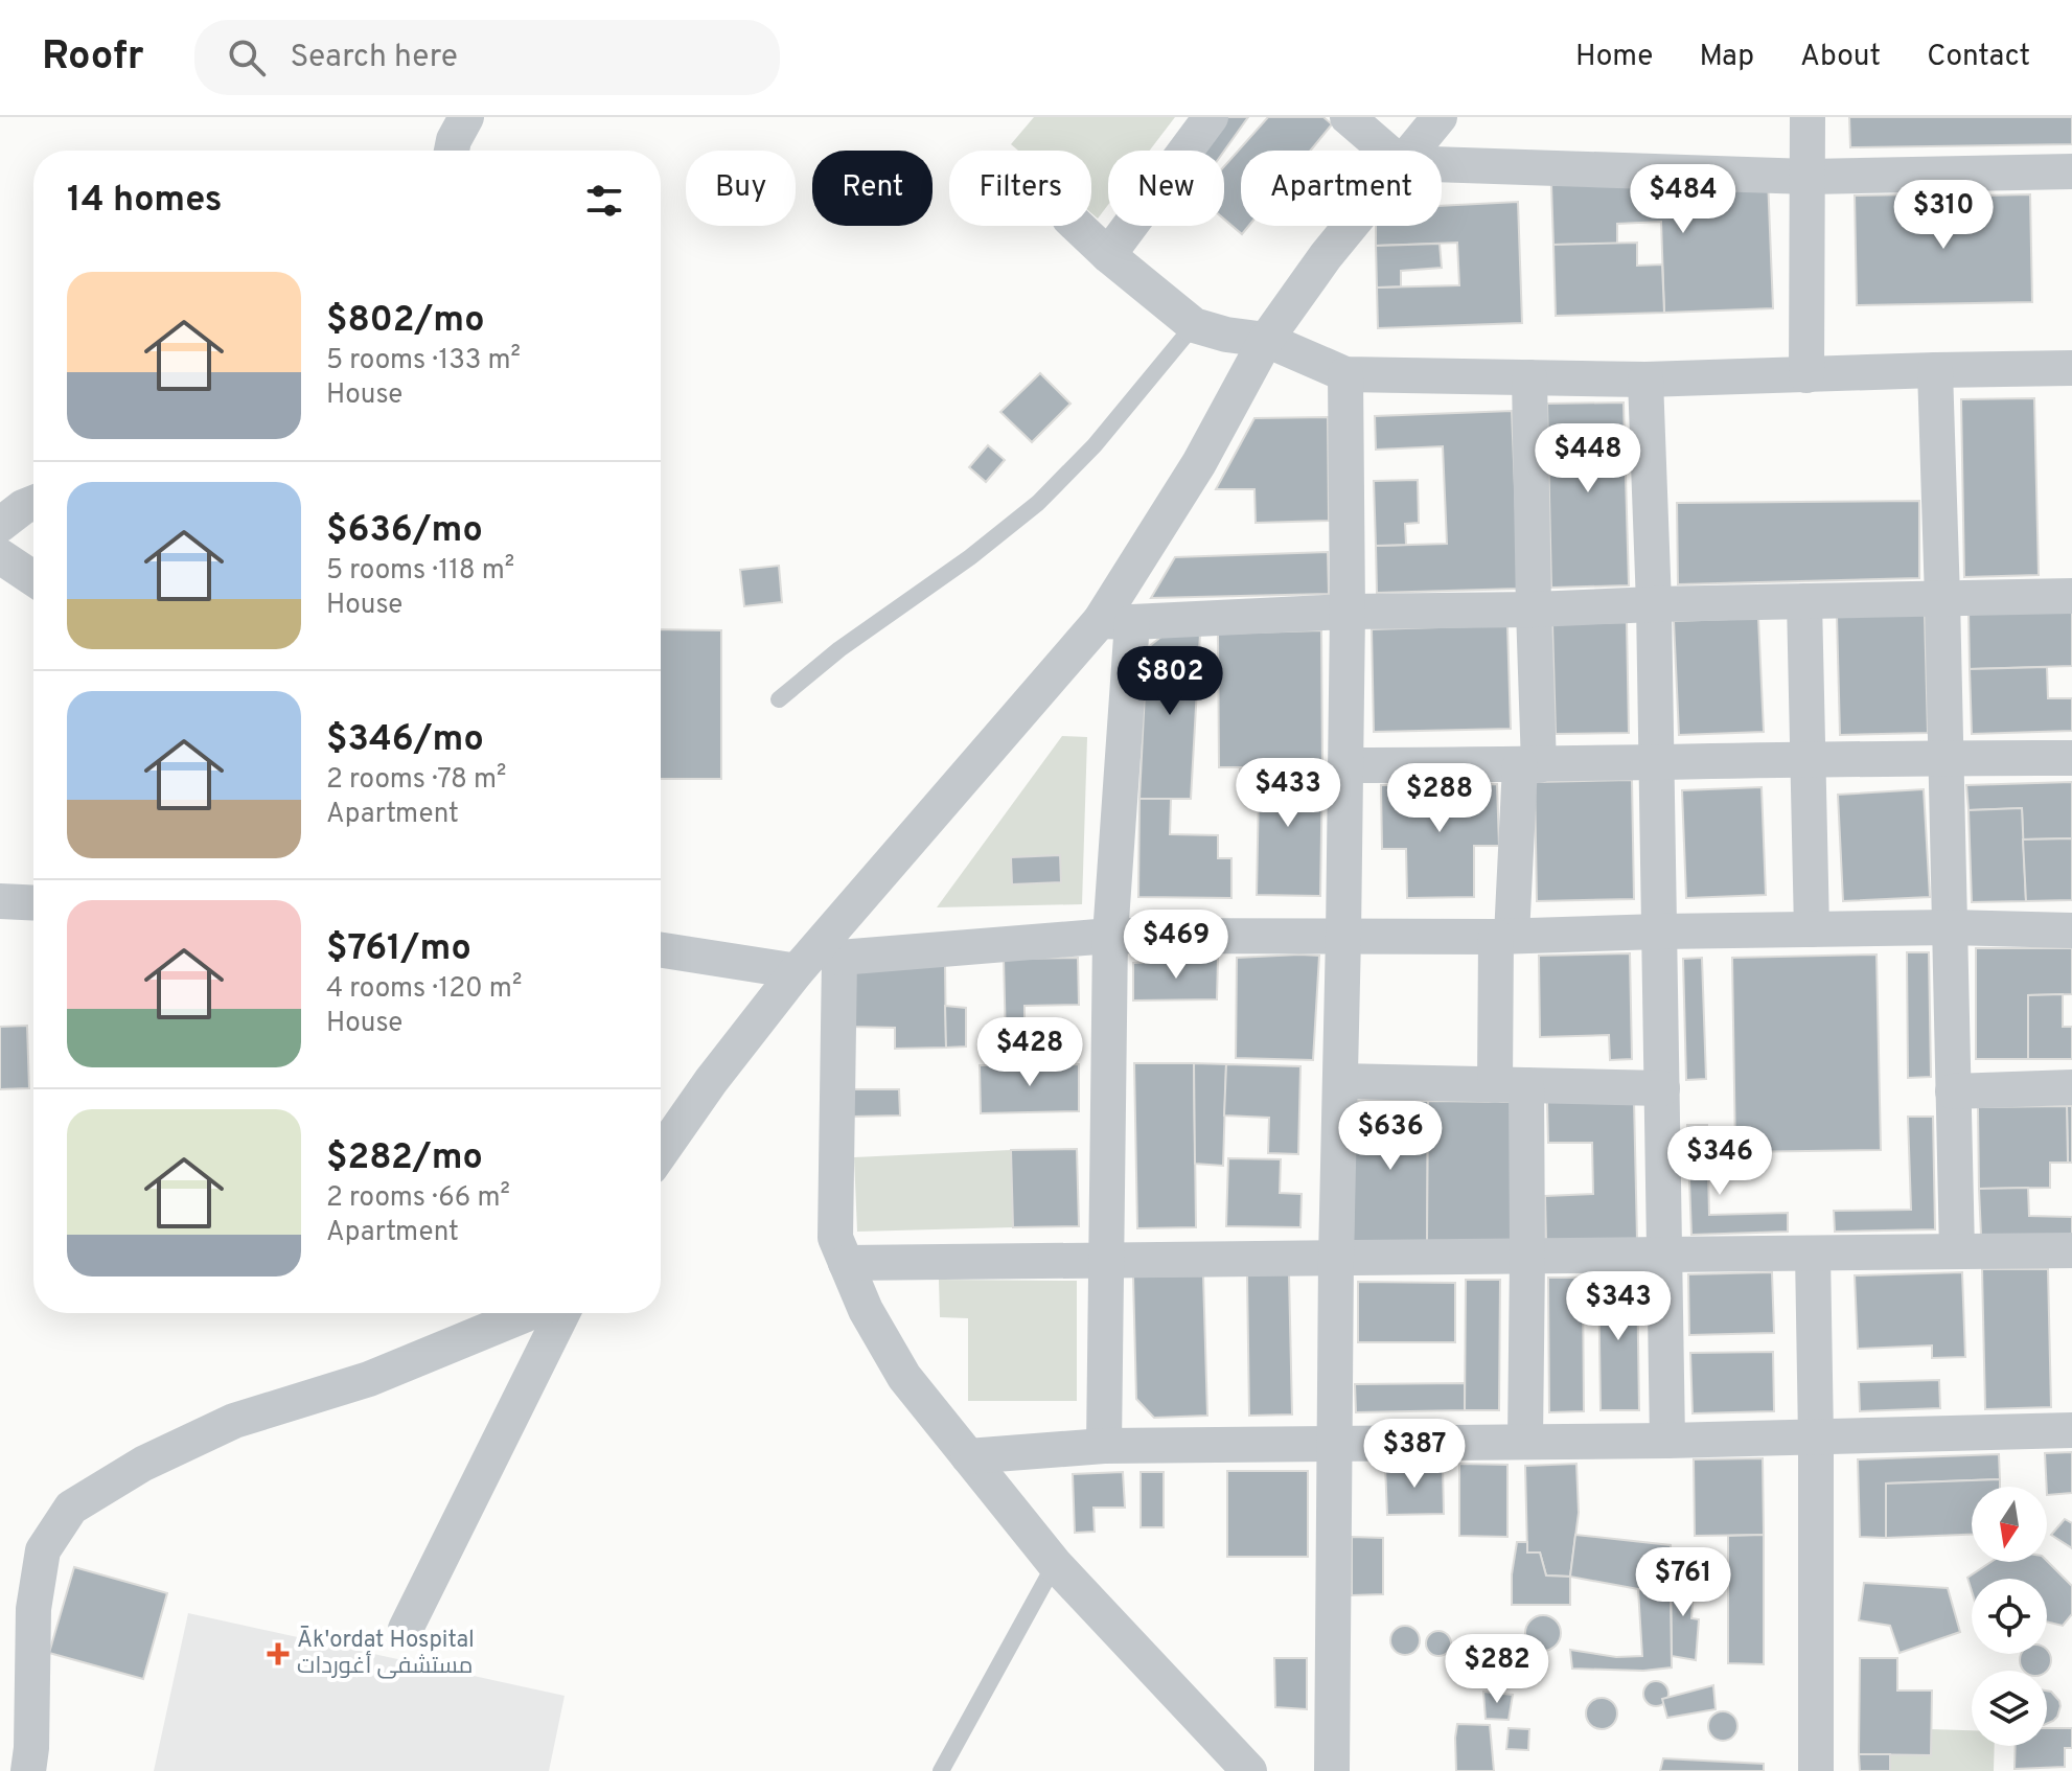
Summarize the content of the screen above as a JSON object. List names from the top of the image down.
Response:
{
  "places": {
    "health": ["Āk'ordat Hospital مستشفى أغوردات"]
  },
  "north": "bottom",
  "page": {
    "header": "Roofr",
    "search": "Search here",
    "nav": [
      "Home",
      "Map",
      "About",
      "Contact"
    ],
    "chip": [
      "Buy",
      "Rent",
      "Filters",
      "New",
      "Apartment"
    ],
    "heading": "14 homes",
    "price": [
      "$484",
      "$310",
      "$448",
      "$802",
      "$433",
      "$288",
      "$469",
      "$428",
      "$636",
      "$346",
      "$343",
      "$387",
      "$761",
      "$282"
    ],
    "list": [
      {
        "name": "$802/mo",
        "note": "5 rooms · 133 m² · House"
      },
      {
        "name": "$636/mo",
        "note": "5 rooms · 118 m² · House"
      },
      {
        "name": "$346/mo",
        "note": "2 rooms · 78 m² · Apartment"
      },
      {
        "name": "$761/mo",
        "note": "4 rooms · 120 m² · House"
      },
      {
        "name": "$282/mo",
        "note": "2 rooms · 66 m² · Apartment"
      }
    ]
  }
}
